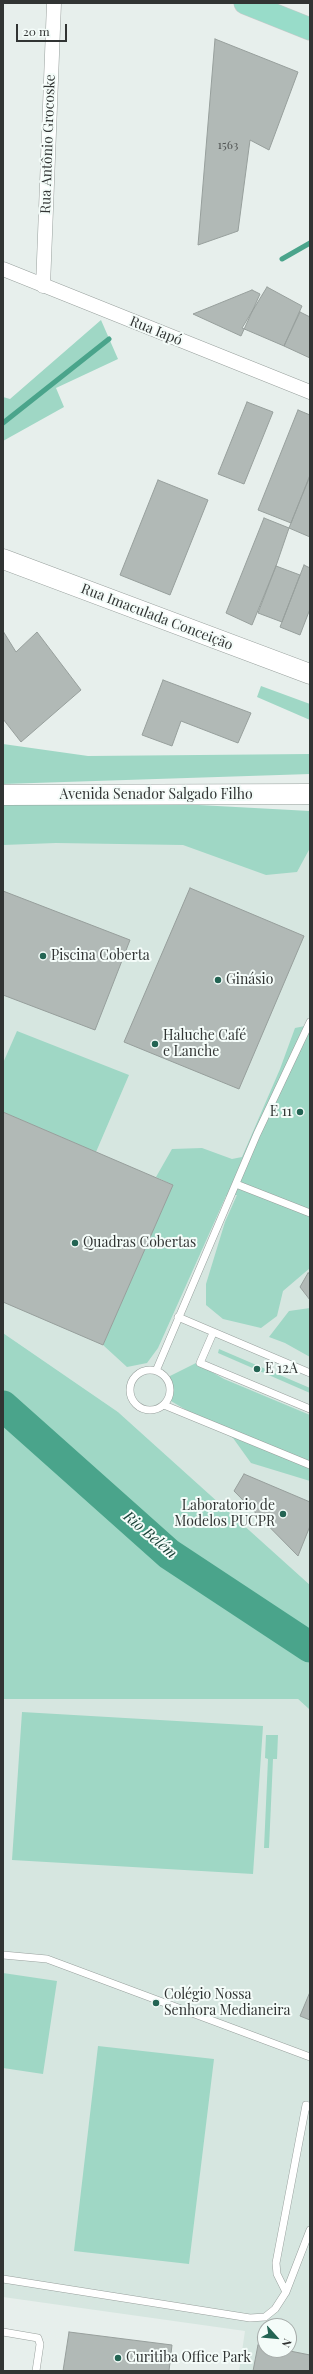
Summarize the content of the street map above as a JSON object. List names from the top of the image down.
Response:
{
  "streets": {
    "main road": ["Rua Imaculada Conceição", "Avenida Senador Salgado Filho"],
    "street": ["Rua Antônio Grocoske", "Rua Iapó"]
  },
  "crossings": [
    ["Rua Antônio Grocoske", "Rua Iapó"]
  ],
  "water": ["Rio Belém"],
  "places": [
    "Piscina Coberta",
    "Ginásio",
    "Haluche Café e Lanche",
    "E 11",
    "Quadras Cobertas",
    "E 12A",
    "Laboratorio de Modelos PUCPR",
    "Colégio Nossa Senhora Medianeira",
    "Curitiba Office Park"
  ],
  "house_numbers": ["1563"],
  "scale_bar": "20 m",
  "north": "bottom right"
}
